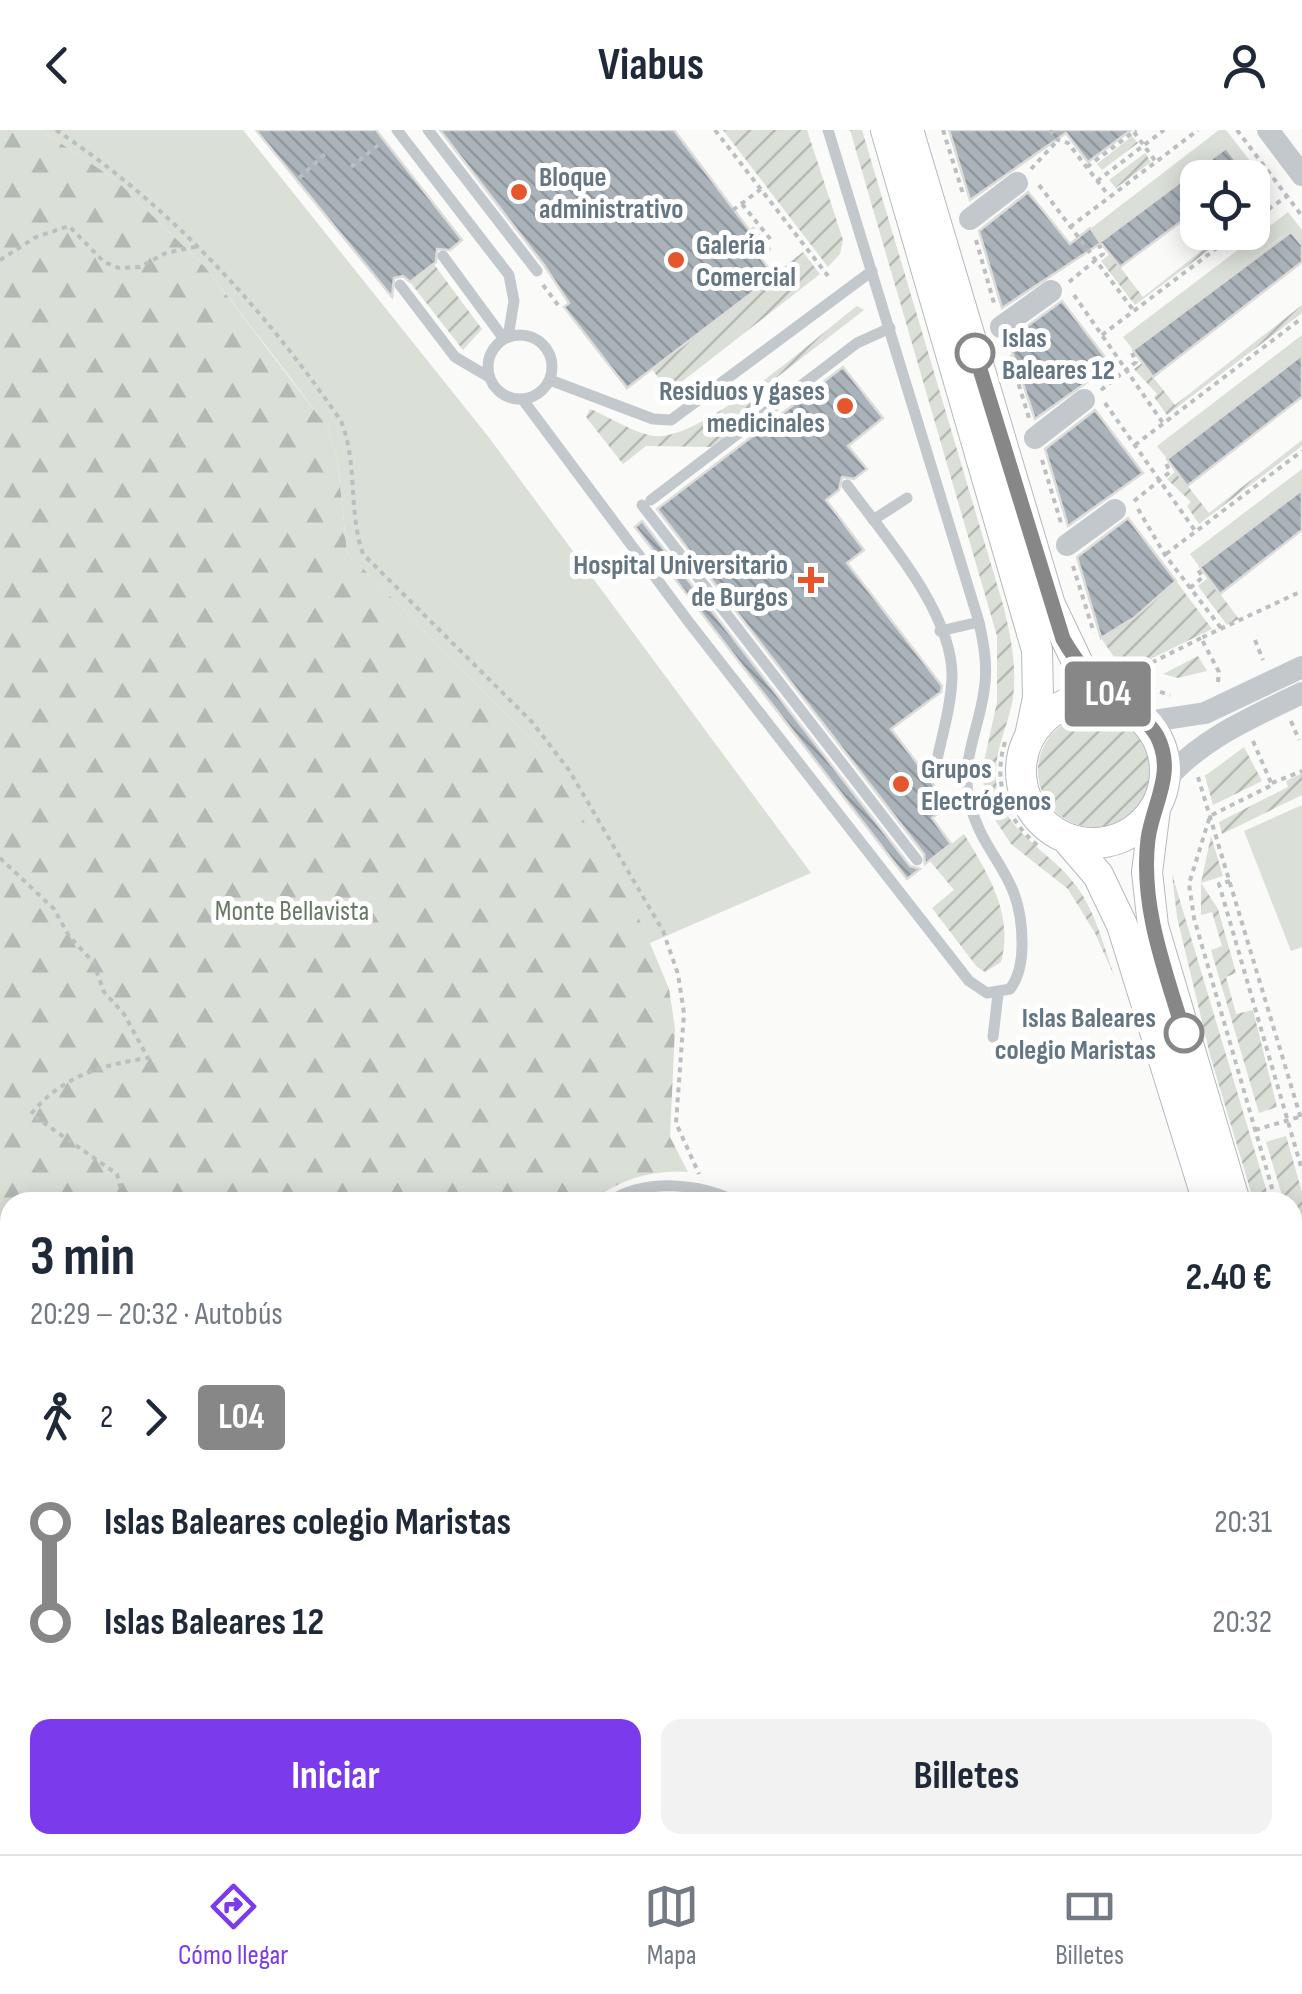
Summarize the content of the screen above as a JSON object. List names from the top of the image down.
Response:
{
  "parks": ["Monte Bellavista"],
  "places": {
    "other": [
      "Bloque administrativo",
      "Galería Comercial",
      "Islas Baleares 12",
      "Residuos y gases medicinales",
      "Grupos Electrógenos",
      "Islas Baleares colegio Maristas"
    ],
    "health": ["Hospital Universitario de Burgos"]
  },
  "lines": ["bus line L04"],
  "page": {
    "header": "Viabus",
    "on_map": "L04",
    "heading": ["3 min", "20:29 – 20:32 · Autobús", "2.40 €"],
    "legs": ["2", "L04"],
    "list": [
      {
        "name": "Islas Baleares colegio Maristas",
        "value": "20:31"
      },
      {
        "name": "Islas Baleares 12",
        "value": "20:32"
      }
    ],
    "buttons": ["Iniciar", "Billetes"],
    "tabs": ["Cómo llegar", "Mapa", "Billetes"]
  }
}
